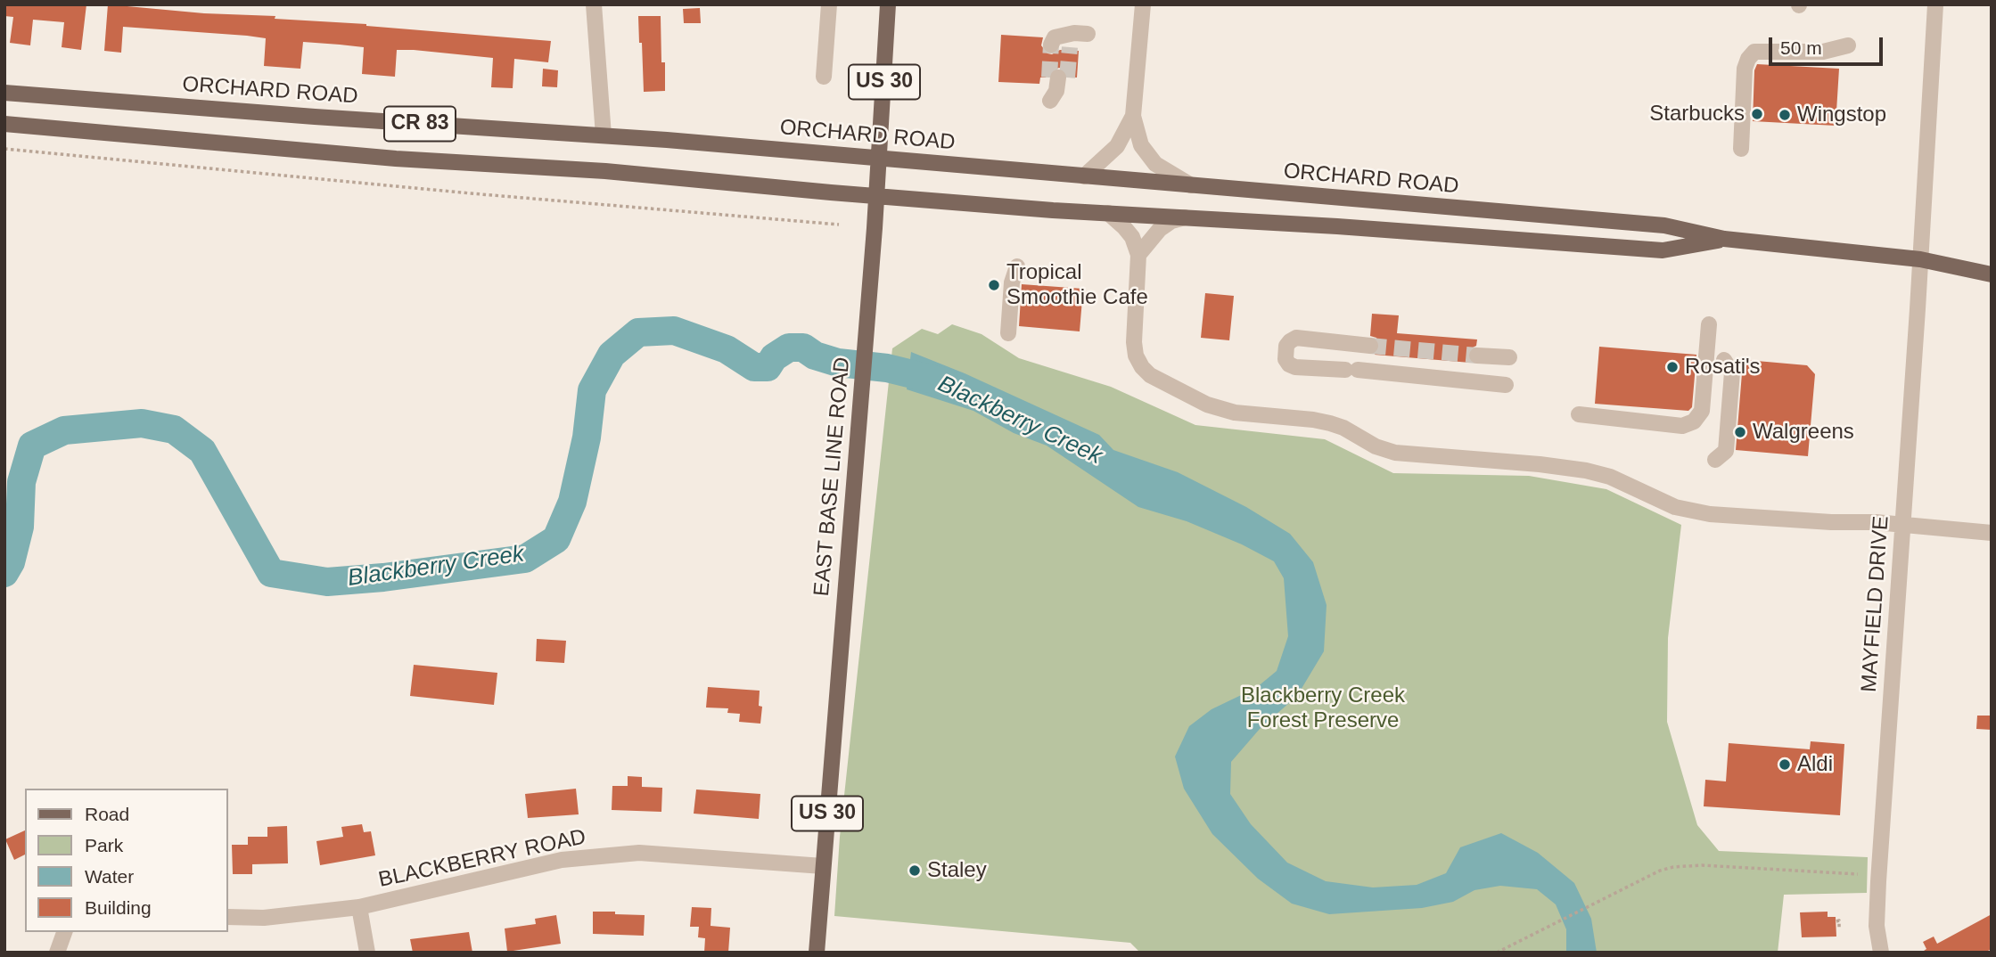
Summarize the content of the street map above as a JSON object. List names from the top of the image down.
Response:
{
  "streets": {
    "main road": [
      "US 30",
      "ORCHARD ROAD",
      "CR 83",
      "EAST BASE LINE ROAD"
    ],
    "street": ["MAYFIELD DRIVE", "BLACKBERRY ROAD"]
  },
  "crossings": [
    ["ORCHARD ROAD", "EAST BASE LINE ROAD"],
    ["ORCHARD ROAD", "MAYFIELD DRIVE"],
    ["EAST BASE LINE ROAD", "BLACKBERRY ROAD"]
  ],
  "water": ["Blackberry Creek"],
  "parks": ["Blackberry Creek Forest Preserve"],
  "places": [
    "Starbucks",
    "Wingstop",
    "Tropical Smoothie Cafe",
    "Rosati's",
    "Walgreens",
    "Aldi",
    "Staley"
  ],
  "legend": [
    "Road",
    "Park",
    "Water",
    "Building"
  ],
  "scale_bar": "50 m"
}
